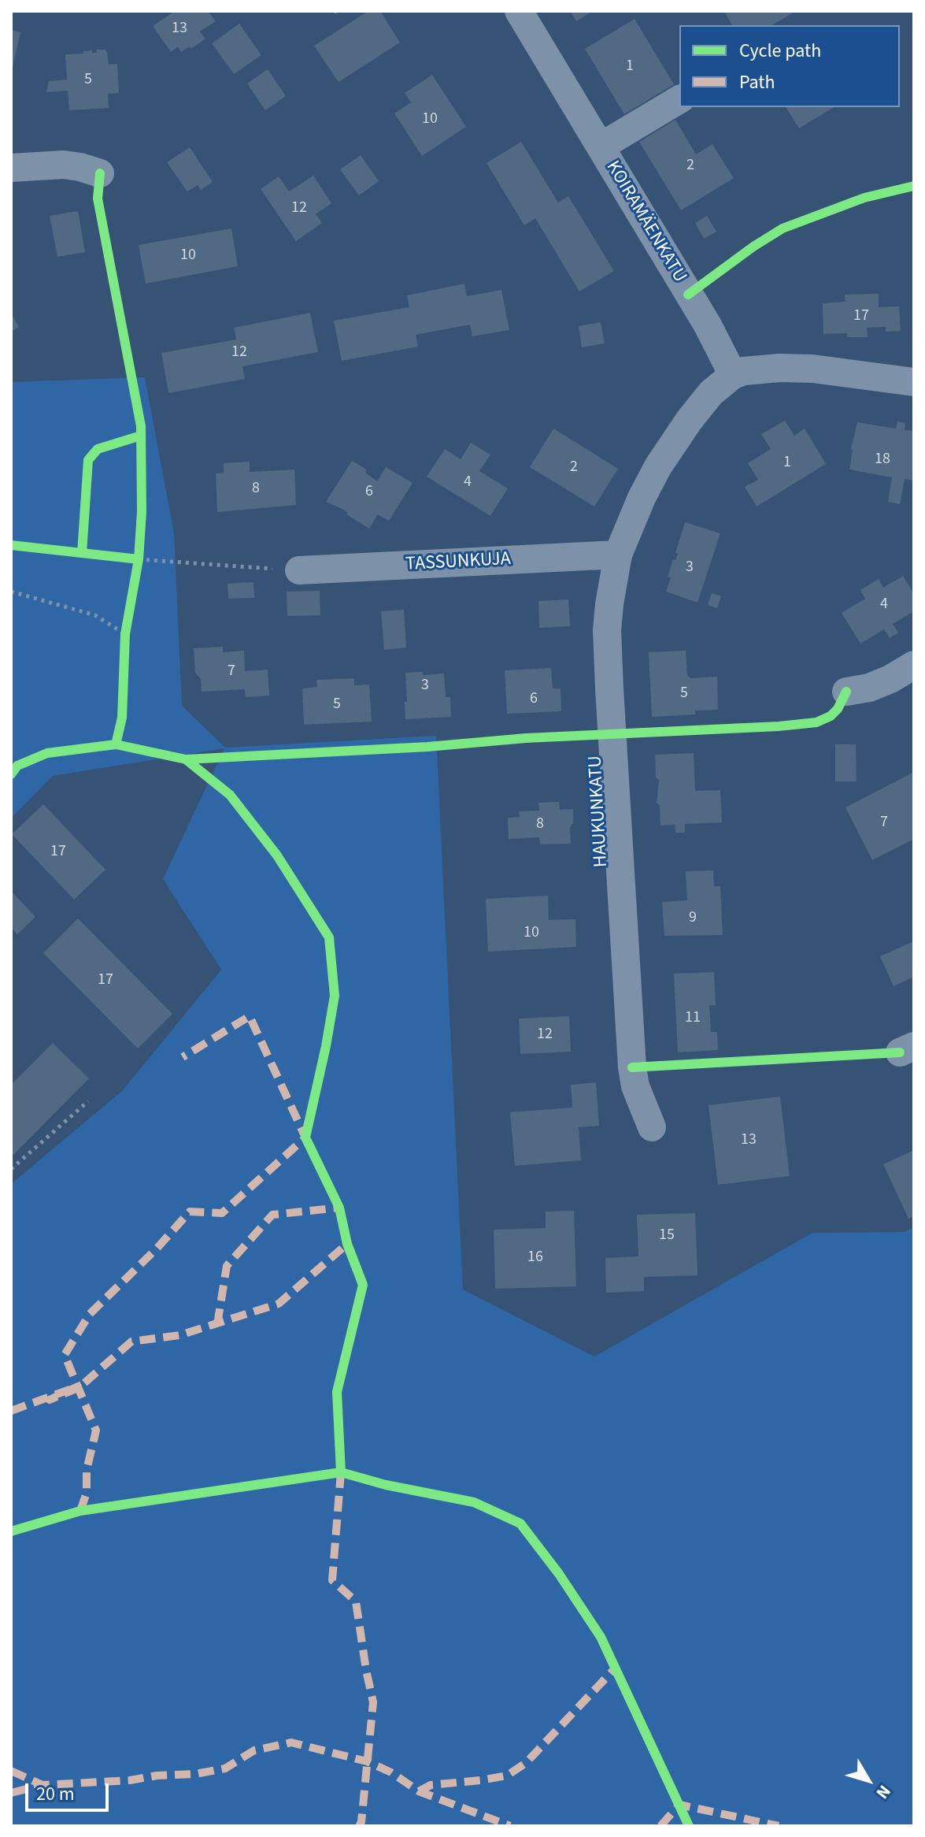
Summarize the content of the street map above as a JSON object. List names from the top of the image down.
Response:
{
  "streets": {
    "street": ["KOIRAMÄENKATU", "TASSUNKUJA", "HAUKUNKATU"]
  },
  "crossings": [
    ["KOIRAMÄENKATU", "HAUKUNKATU"],
    ["TASSUNKUJA", "HAUKUNKATU"]
  ],
  "house_numbers": [
    "13",
    "1",
    "5",
    "10",
    "2",
    "12",
    "10",
    "17",
    "12",
    "18",
    "1",
    "2",
    "4",
    "8",
    "6",
    "3",
    "4",
    "7",
    "3",
    "5",
    "6",
    "5",
    "7",
    "8",
    "17",
    "9",
    "10",
    "17",
    "11",
    "12",
    "13",
    "15",
    "16"
  ],
  "legend": ["Cycle path", "Path"],
  "scale_bar": "20 m",
  "north": "bottom right"
}
